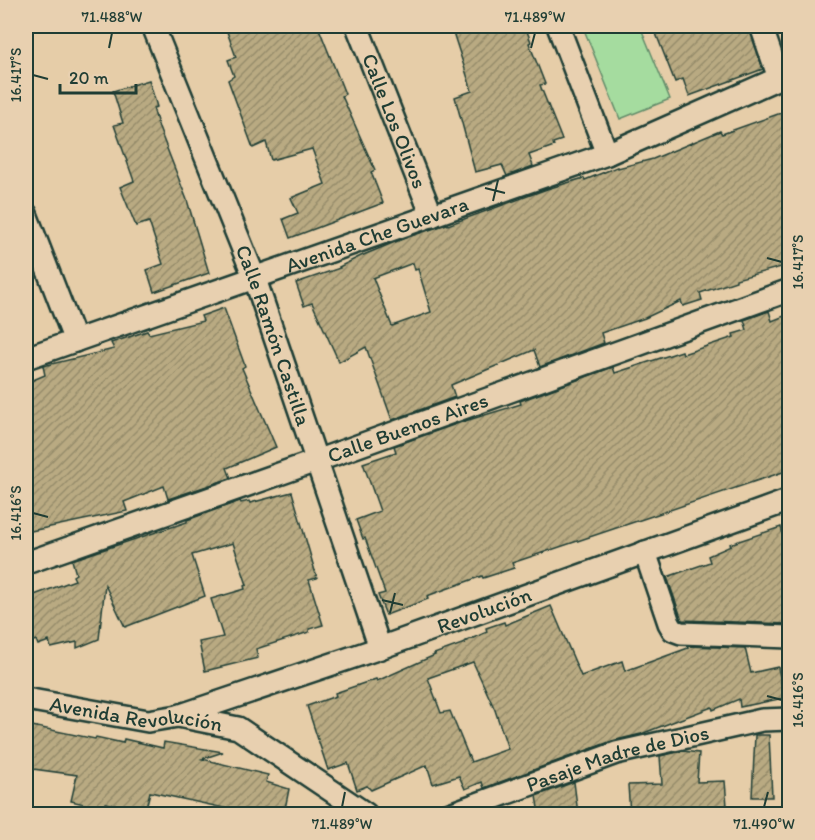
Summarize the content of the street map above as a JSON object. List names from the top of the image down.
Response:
{
  "streets": {
    "street": [
      "Calle Los Olivos",
      "Avenida Che Guevara",
      "Calle Ramón Castilla",
      "Calle Buenos Aires",
      "Revolución",
      "Avenida Revolución",
      "Pasaje Madre de Dios"
    ]
  },
  "crossings": [
    ["Calle Los Olivos", "Avenida Che Guevara"],
    ["Avenida Che Guevara", "Calle Ramón Castilla"],
    ["Calle Ramón Castilla", "Calle Buenos Aires"],
    ["Calle Ramón Castilla", "Revolución"],
    ["Revolución", "Avenida Revolución"]
  ],
  "scale_bar": "20 m",
  "coordinates": [
    "71.488°W",
    "71.489°W",
    "16.417°S",
    "16.416°S",
    "71.490°W"
  ]
}
